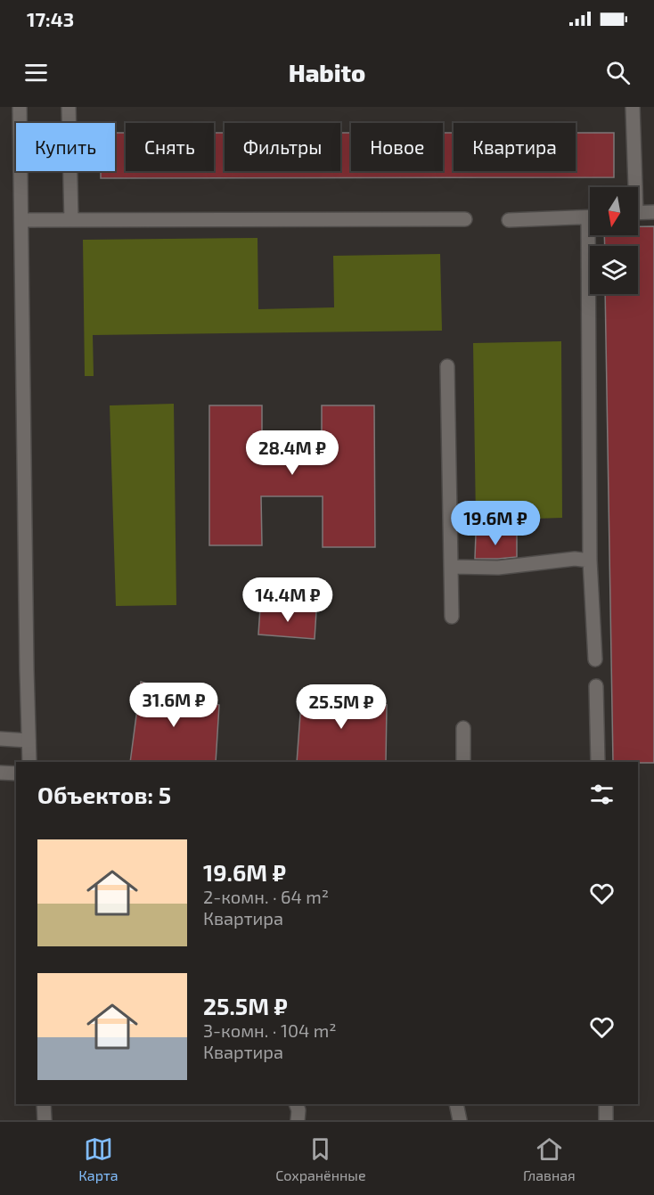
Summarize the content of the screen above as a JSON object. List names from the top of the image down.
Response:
{
  "north": "bottom",
  "page": {
    "status": "17:43",
    "header": "Habito",
    "chip": [
      "Купить",
      "Снять",
      "Фильтры",
      "Новое",
      "Квартира"
    ],
    "price": [
      "28.4M ₽",
      "19.6M ₽",
      "14.4M ₽",
      "31.6M ₽",
      "25.5M ₽"
    ],
    "heading": "Объектов: 5",
    "list": [
      {
        "name": "19.6M ₽",
        "note": "2-комн. · 64 m² · Квартира"
      },
      {
        "name": "25.5M ₽",
        "note": "3-комн. · 104 m² · Квартира"
      }
    ],
    "tabs": ["Карта", "Сохранённые", "Главная"]
  }
}
